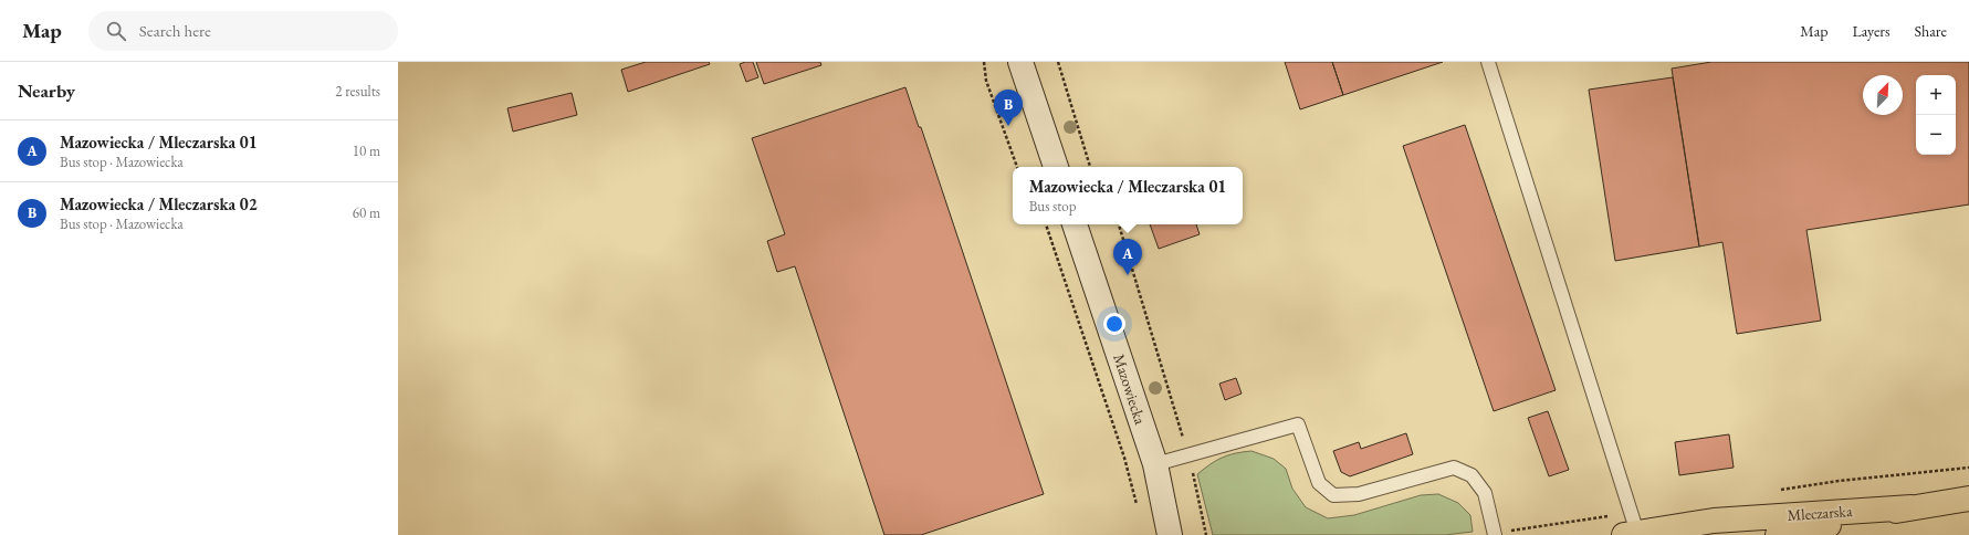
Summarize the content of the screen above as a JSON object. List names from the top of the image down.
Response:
{
  "streets": {
    "main road": ["Mleczarska"],
    "street": ["Mazowiecka"]
  },
  "north": "top right",
  "page": {
    "header": "Map",
    "search": "Search here",
    "nav": ["Map", "Layers", "Share"],
    "heading": ["Nearby", "2 results"],
    "map_buttons": ["+", "−"],
    "pins": ["B", "A"],
    "list": [
      {
        "mark": "A",
        "name": "Mazowiecka / Mleczarska 01",
        "note": "Bus stop · Mazowiecka",
        "value": "10 m"
      },
      {
        "mark": "B",
        "name": "Mazowiecka / Mleczarska 02",
        "note": "Bus stop · Mazowiecka",
        "value": "60 m"
      }
    ],
    "popup": ["Mazowiecka / Mleczarska 01", "Bus stop"]
  }
}
